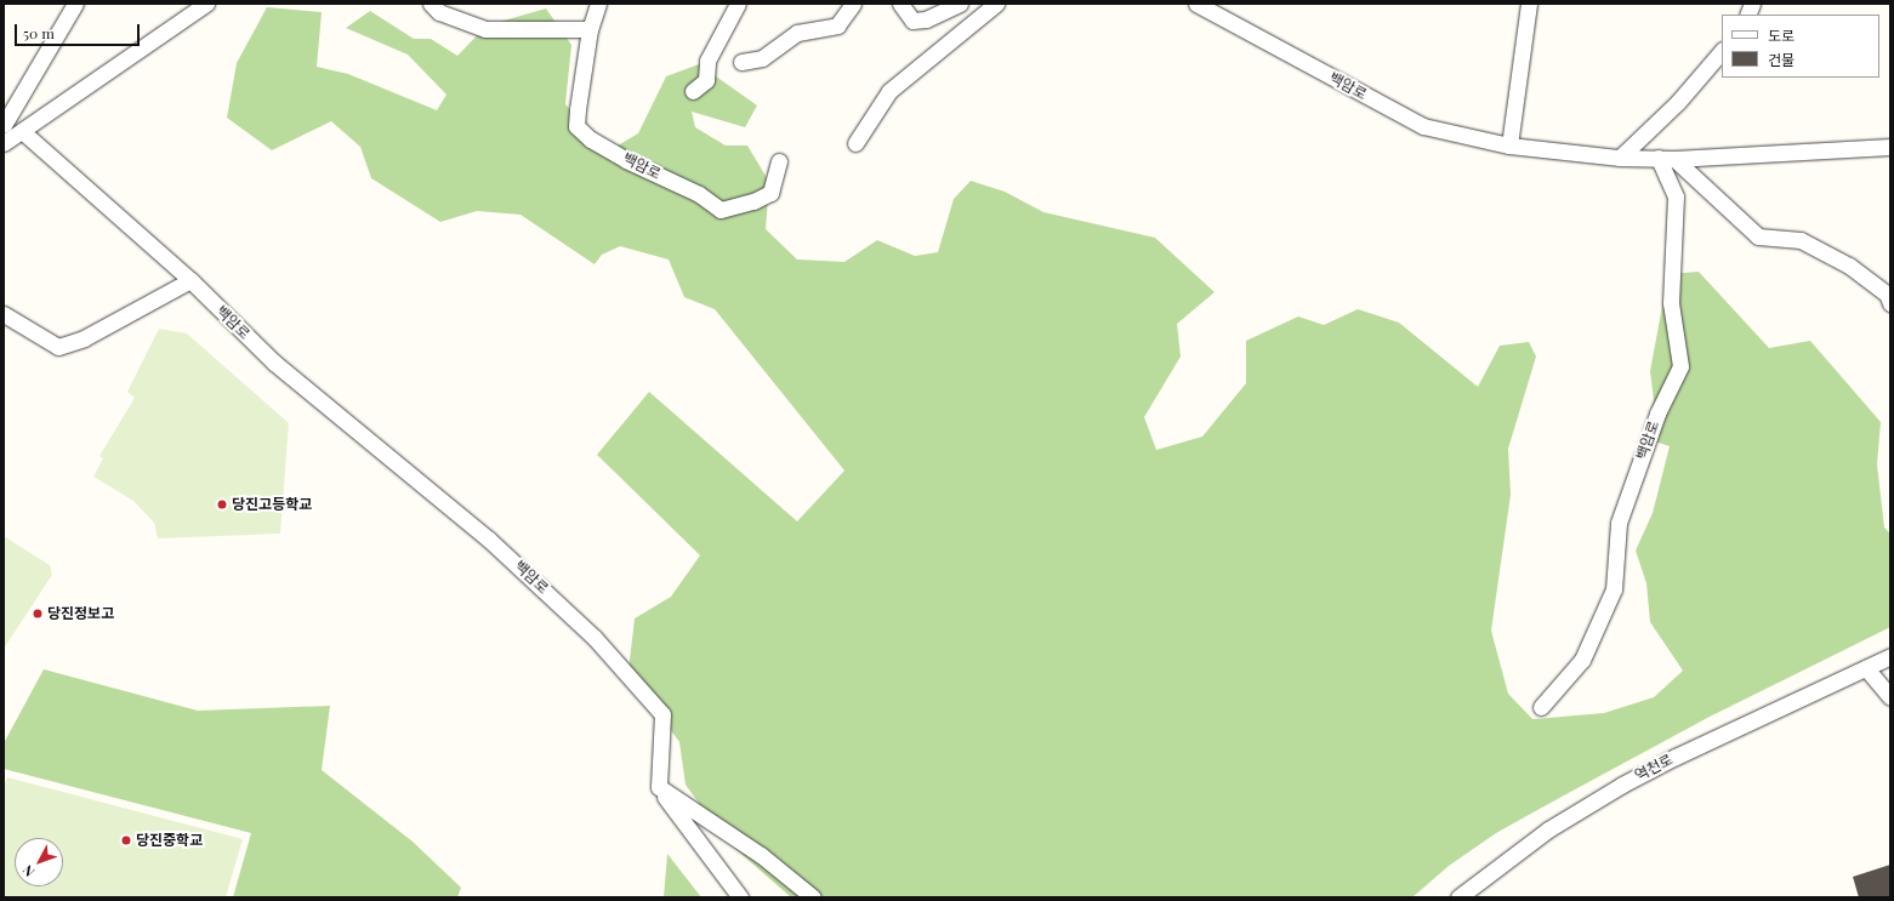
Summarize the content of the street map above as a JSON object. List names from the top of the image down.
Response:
{
  "streets": {
    "street": ["백암로", "역천로"]
  },
  "places": ["당진고등학교", "당진정보고", "당진중학교"],
  "legend": ["도로", "건물"],
  "scale_bar": "50 m",
  "north": "bottom left"
}
